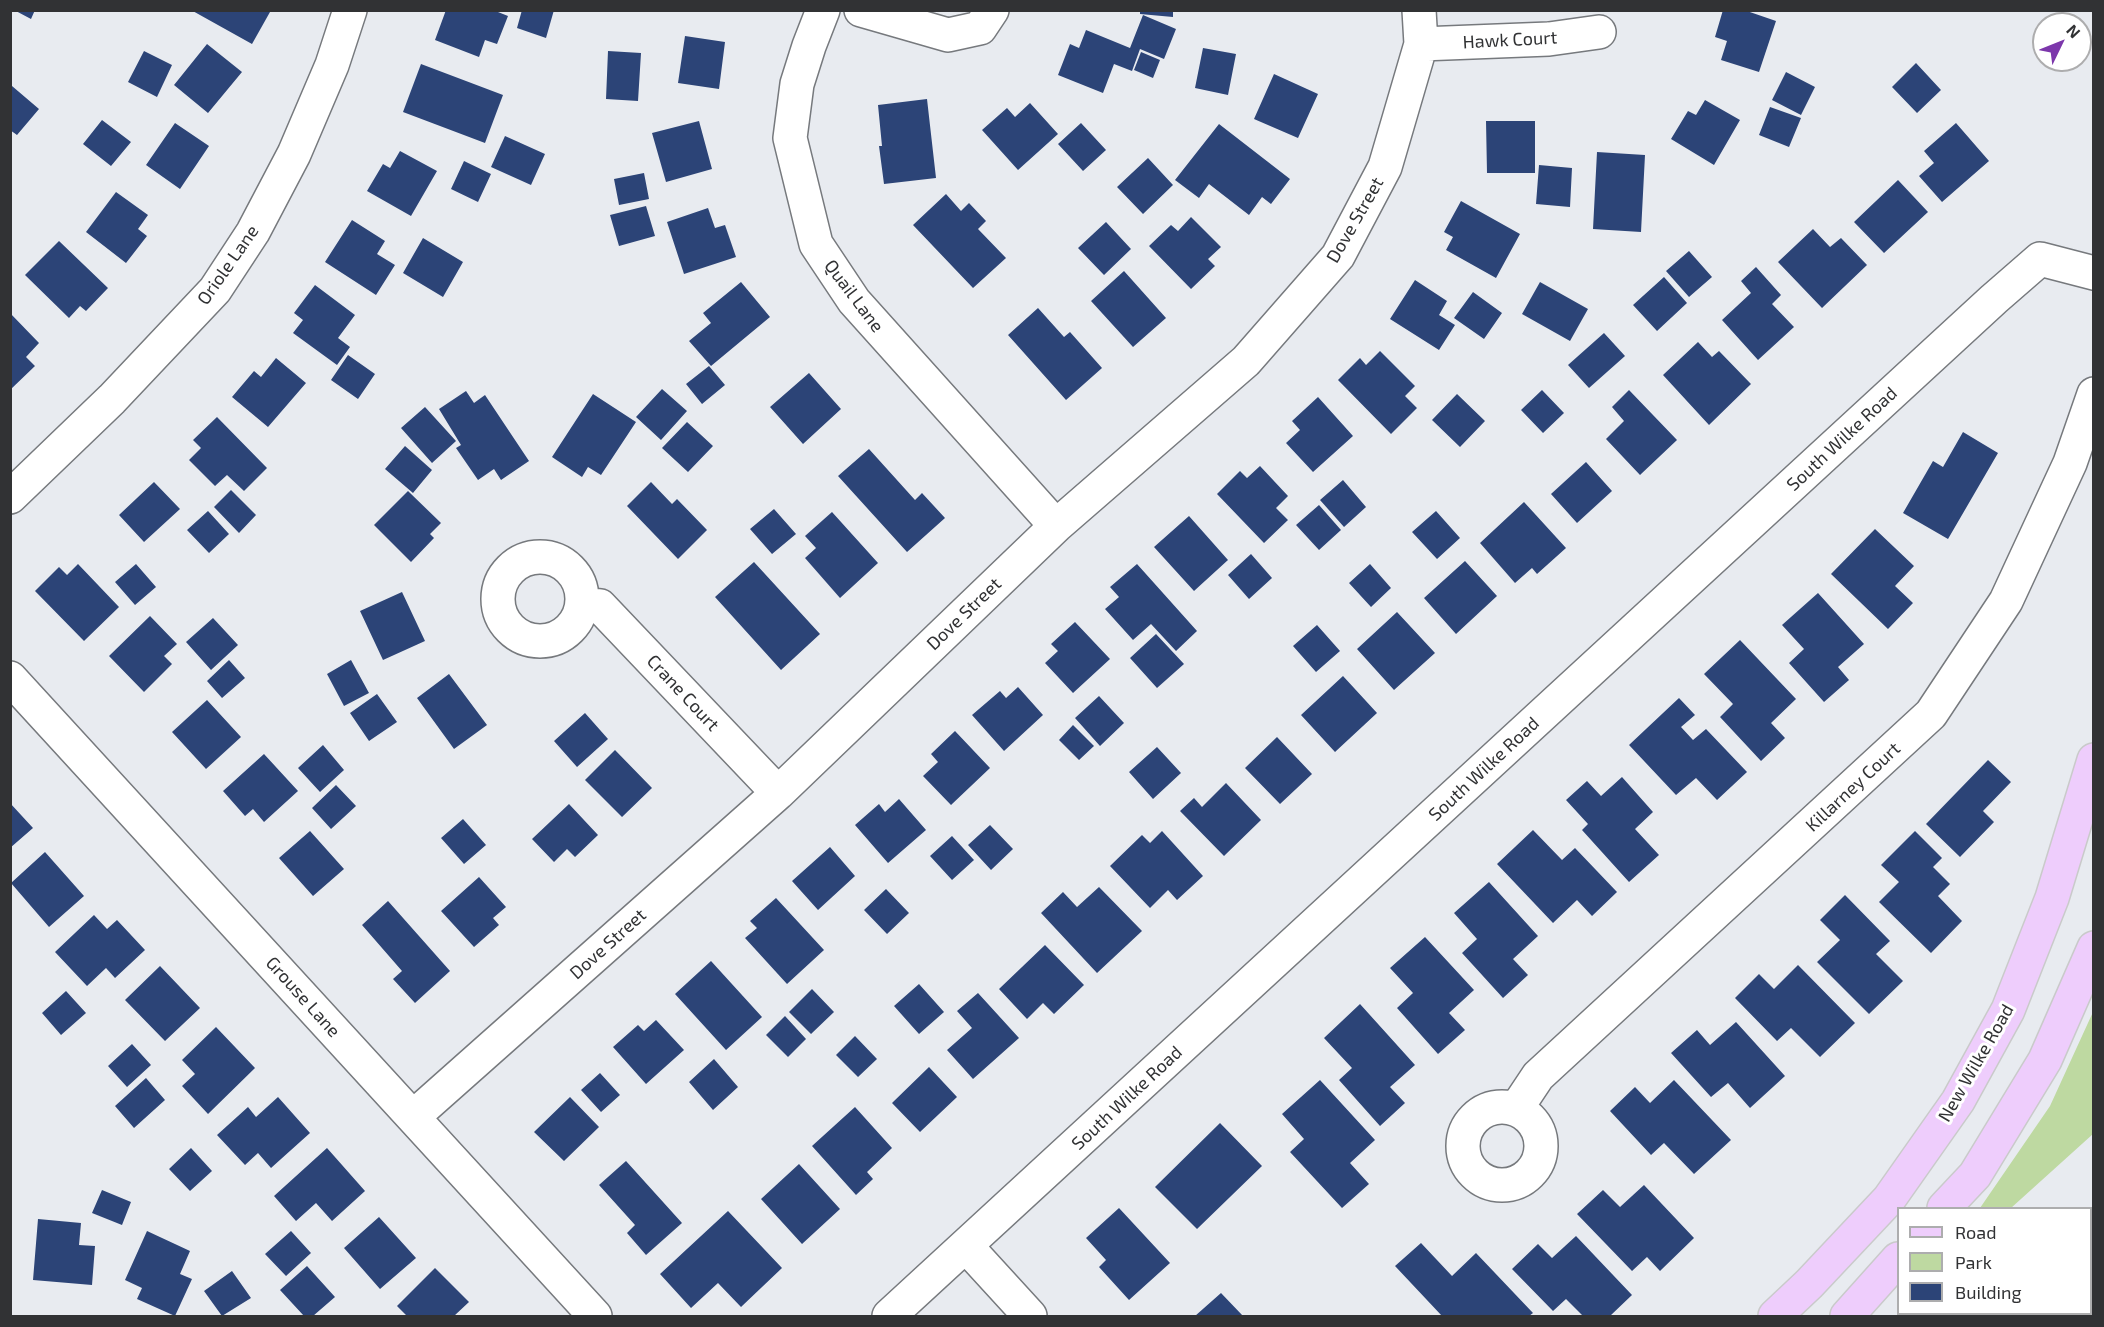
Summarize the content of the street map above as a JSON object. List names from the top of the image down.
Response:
{
  "streets": {
    "main road": ["New Wilke Road"],
    "street": [
      "Hawk Court",
      "Dove Street",
      "Oriole Lane",
      "Quail Lane",
      "South Wilke Road",
      "Crane Court",
      "Killarney Court",
      "Grouse Lane"
    ]
  },
  "crossings": [
    ["Hawk Court", "Dove Street"],
    ["Dove Street", "Quail Lane"],
    ["Dove Street", "Crane Court"],
    ["Dove Street", "Grouse Lane"]
  ],
  "legend": ["Road", "Park", "Building"],
  "north": "top right"
}
